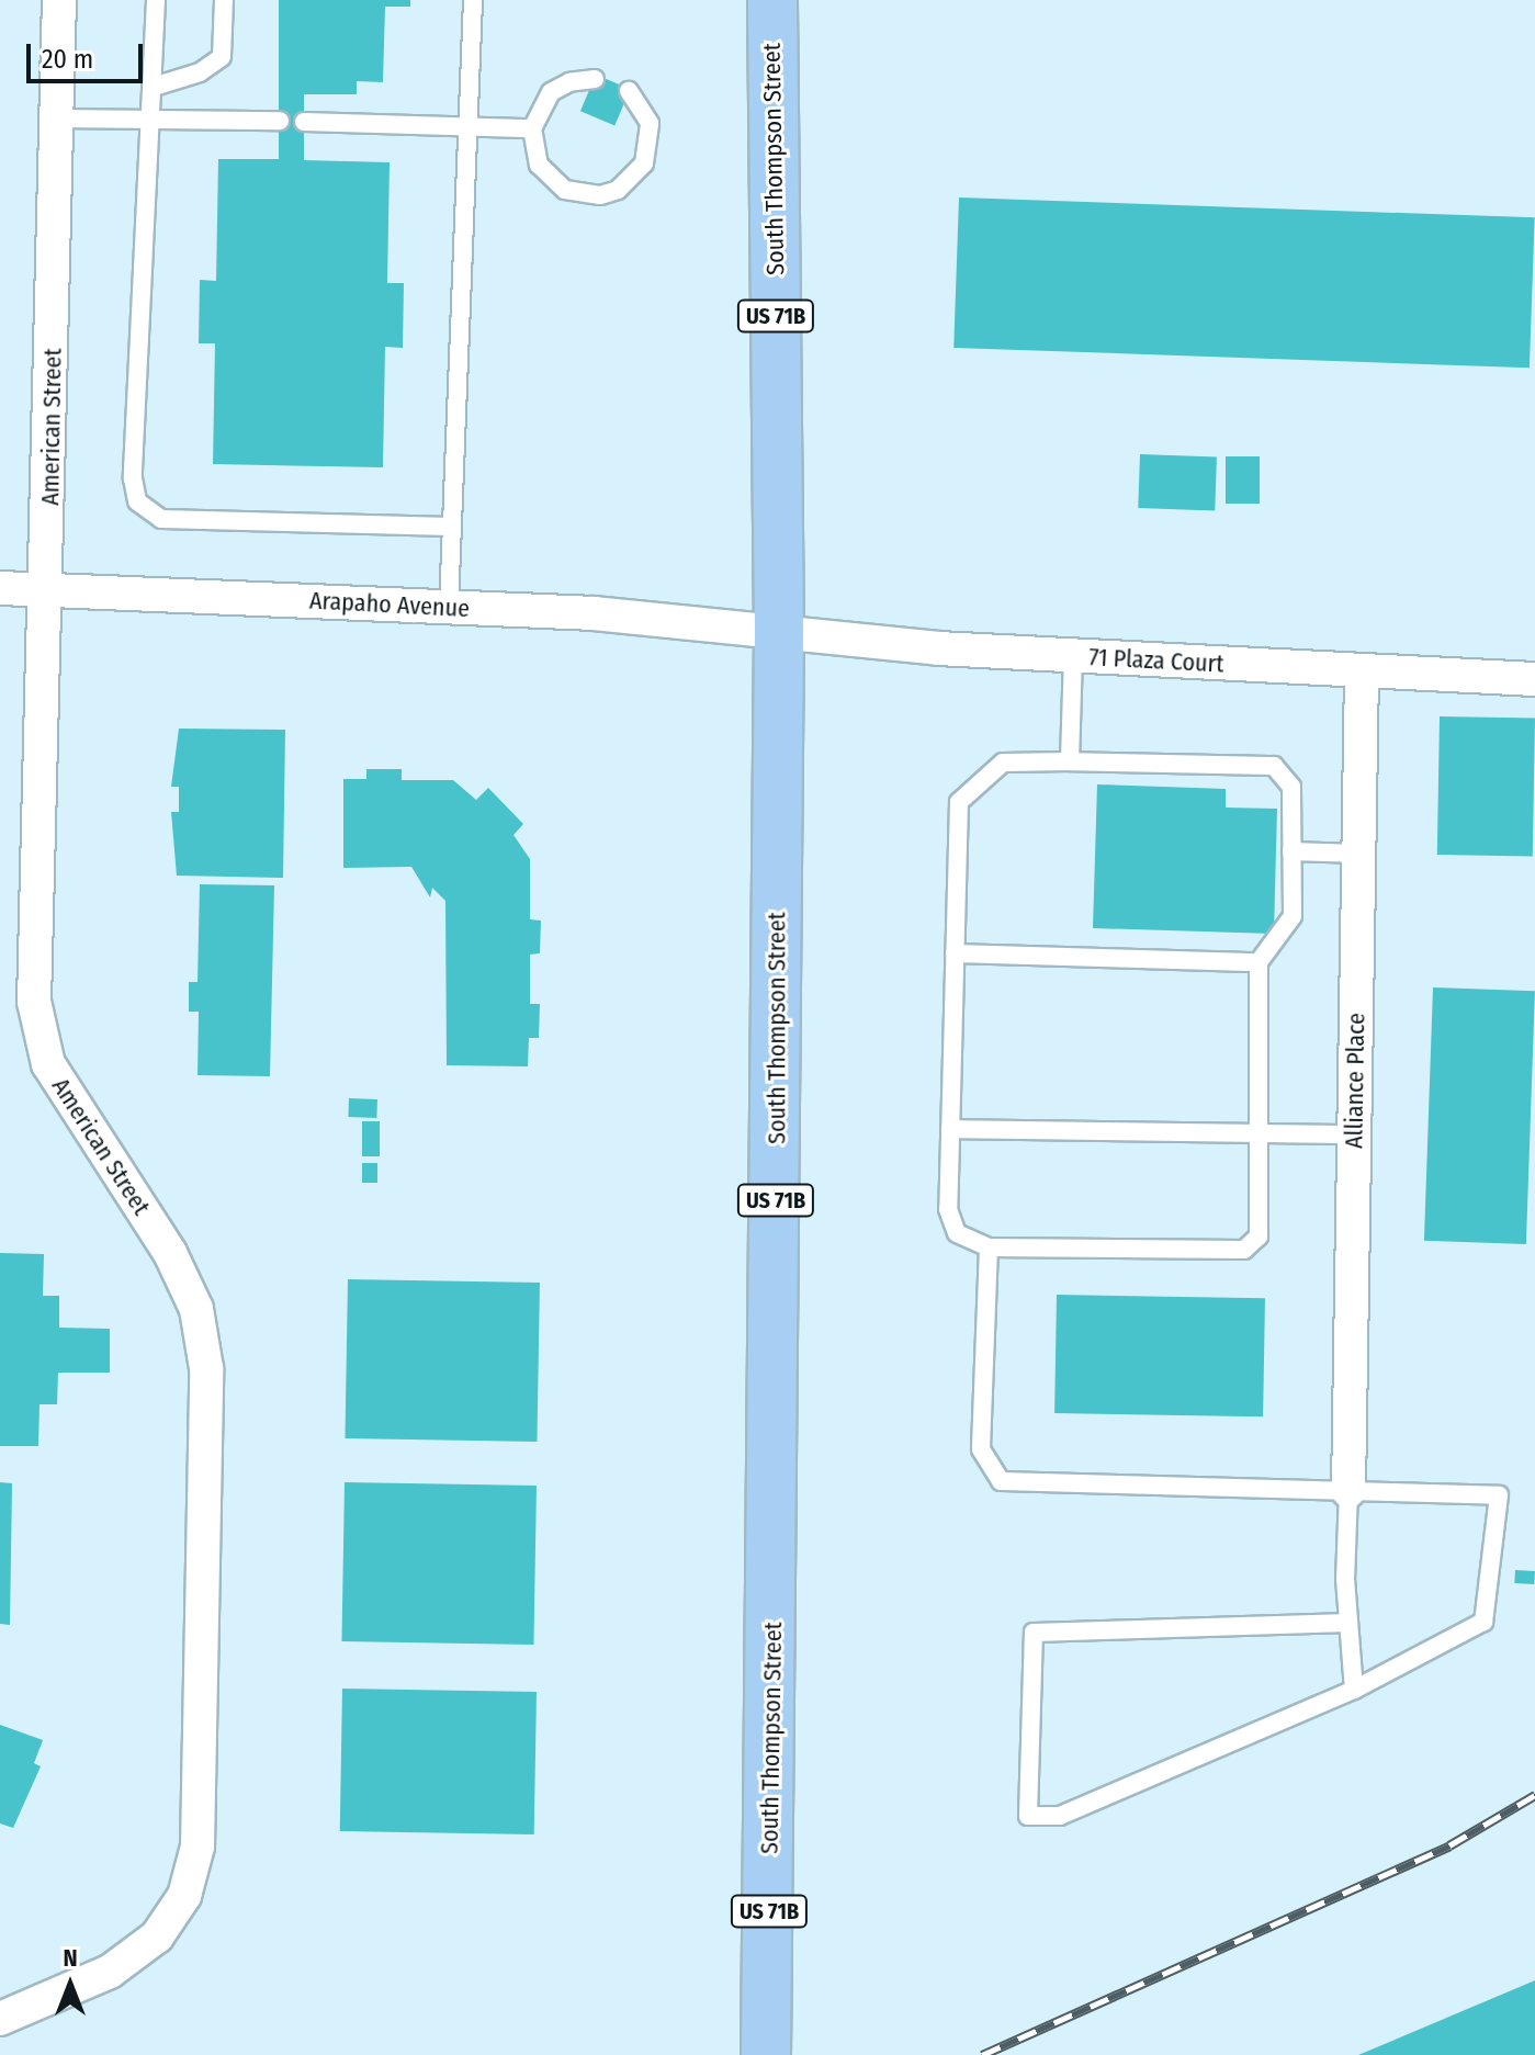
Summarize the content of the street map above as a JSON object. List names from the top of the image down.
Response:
{
  "streets": {
    "highway": ["South Thompson Street", "US 71B"],
    "street": [
      "American Street",
      "Arapaho Avenue",
      "71 Plaza Court",
      "Alliance Place"
    ]
  },
  "crossings": [
    ["South Thompson Street", "Arapaho Avenue"],
    ["South Thompson Street", "71 Plaza Court"],
    ["American Street", "Arapaho Avenue"],
    ["Arapaho Avenue", "71 Plaza Court"],
    ["71 Plaza Court", "Alliance Place"]
  ],
  "scale_bar": "20 m",
  "north": "top"
}
